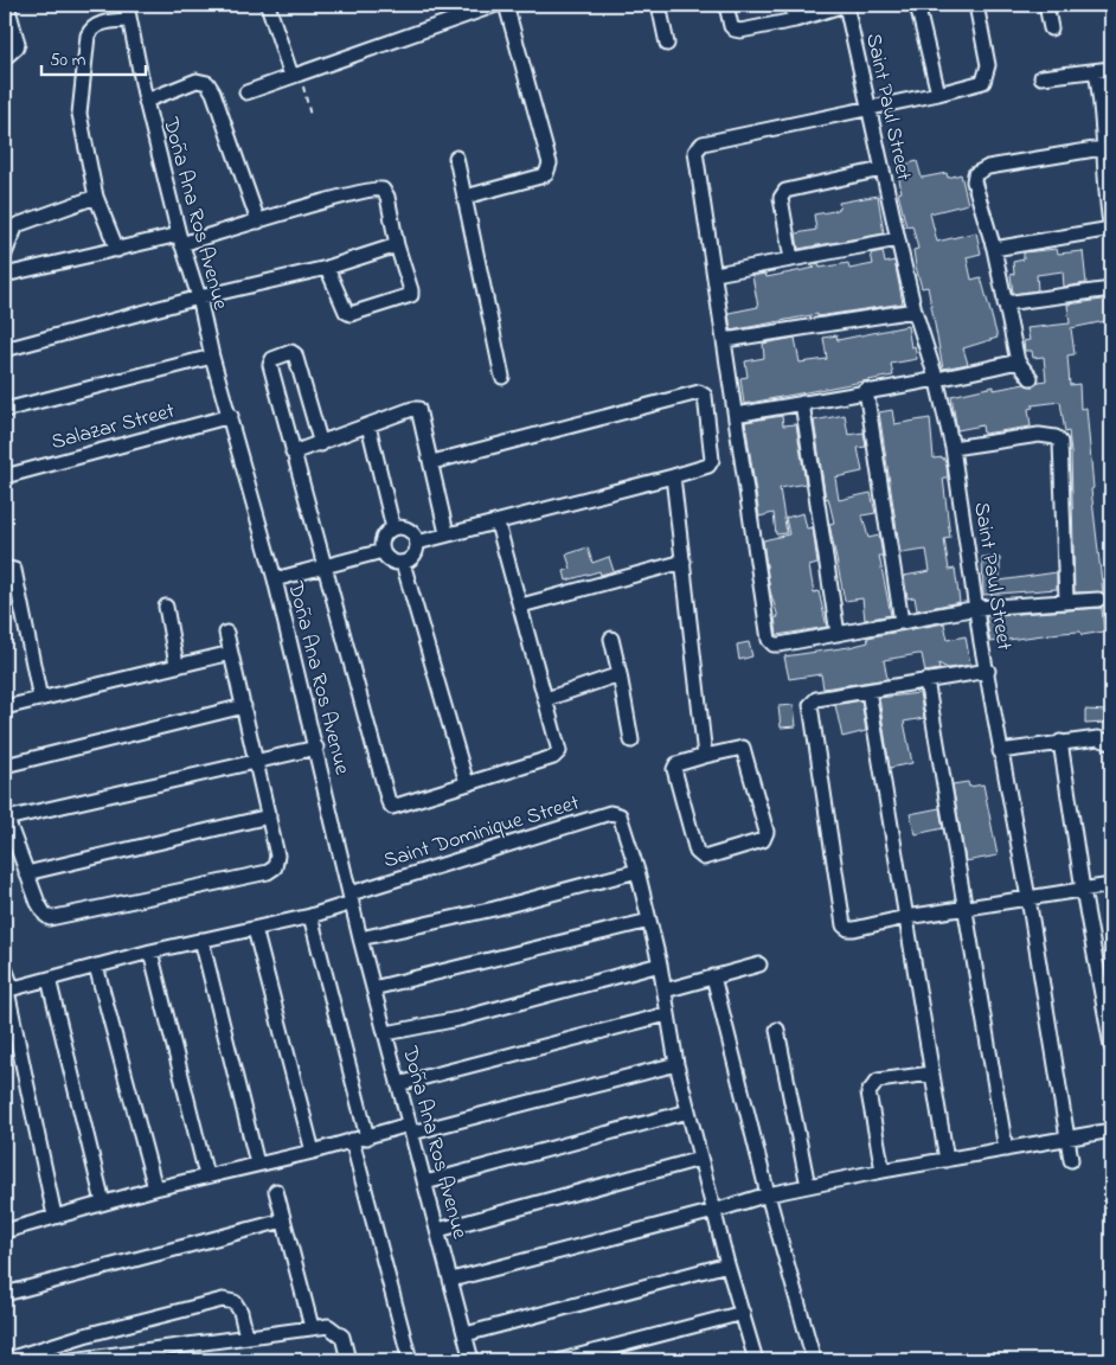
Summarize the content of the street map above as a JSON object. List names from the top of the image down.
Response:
{
  "streets": {
    "street": [
      "Saint Paul Street",
      "Doña Ana Ros Avenue",
      "Salazar Street",
      "Saint Dominique Street"
    ]
  },
  "crossings": [
    ["Doña Ana Ros Avenue", "Salazar Street"],
    ["Doña Ana Ros Avenue", "Saint Dominique Street"]
  ],
  "scale_bar": "50 m"
}
